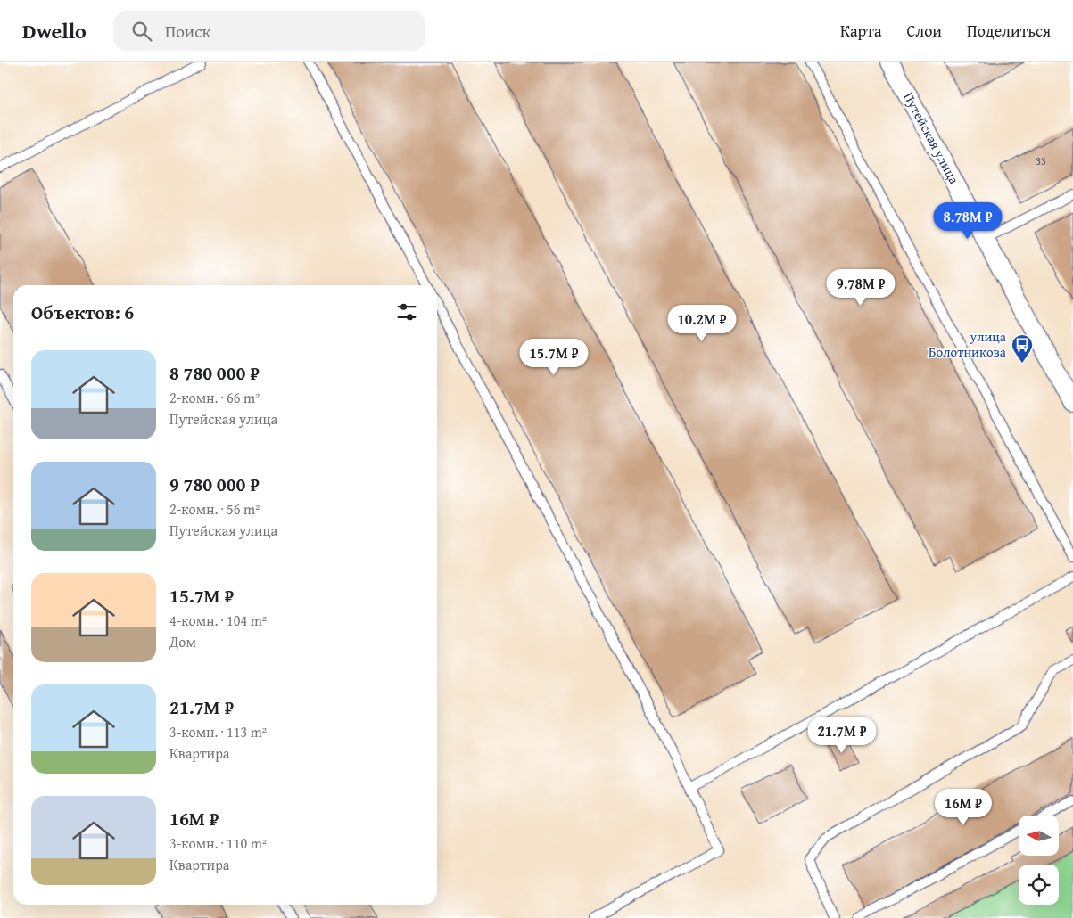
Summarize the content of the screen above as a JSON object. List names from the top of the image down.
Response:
{
  "streets": {
    "street": ["Путейская улица"]
  },
  "places": {
    "bus stop": ["улица Болотникова"]
  },
  "house_numbers": ["33"],
  "north": "left",
  "page": {
    "header": "Dwello",
    "search": "Поиск",
    "nav": ["Карта", "Слои", "Поделиться"],
    "price": [
      "8.78M ₽",
      "9.78M ₽",
      "10.2M ₽",
      "15.7M ₽",
      "21.7M ₽",
      "16M ₽"
    ],
    "heading": "Объектов: 6",
    "list": [
      {
        "name": "8 780 000 ₽",
        "note": "2-комн. · 66 m² · Путейская улица"
      },
      {
        "name": "9 780 000 ₽",
        "note": "2-комн. · 56 m² · Путейская улица"
      },
      {
        "name": "15.7M ₽",
        "note": "4-комн. · 104 m² · Дом"
      },
      {
        "name": "21.7M ₽",
        "note": "3-комн. · 113 m² · Квартира"
      },
      {
        "name": "16M ₽",
        "note": "3-комн. · 110 m² · Квартира"
      }
    ]
  }
}
